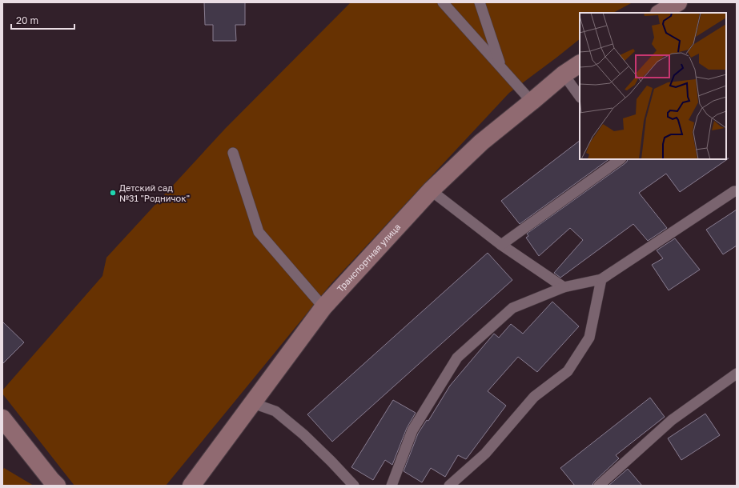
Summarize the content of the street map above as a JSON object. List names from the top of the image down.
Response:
{
  "streets": {
    "street": ["Транспортная улица"]
  },
  "places": ["Детский сад №31 \"Родничок\""],
  "scale_bar": "20 m"
}
